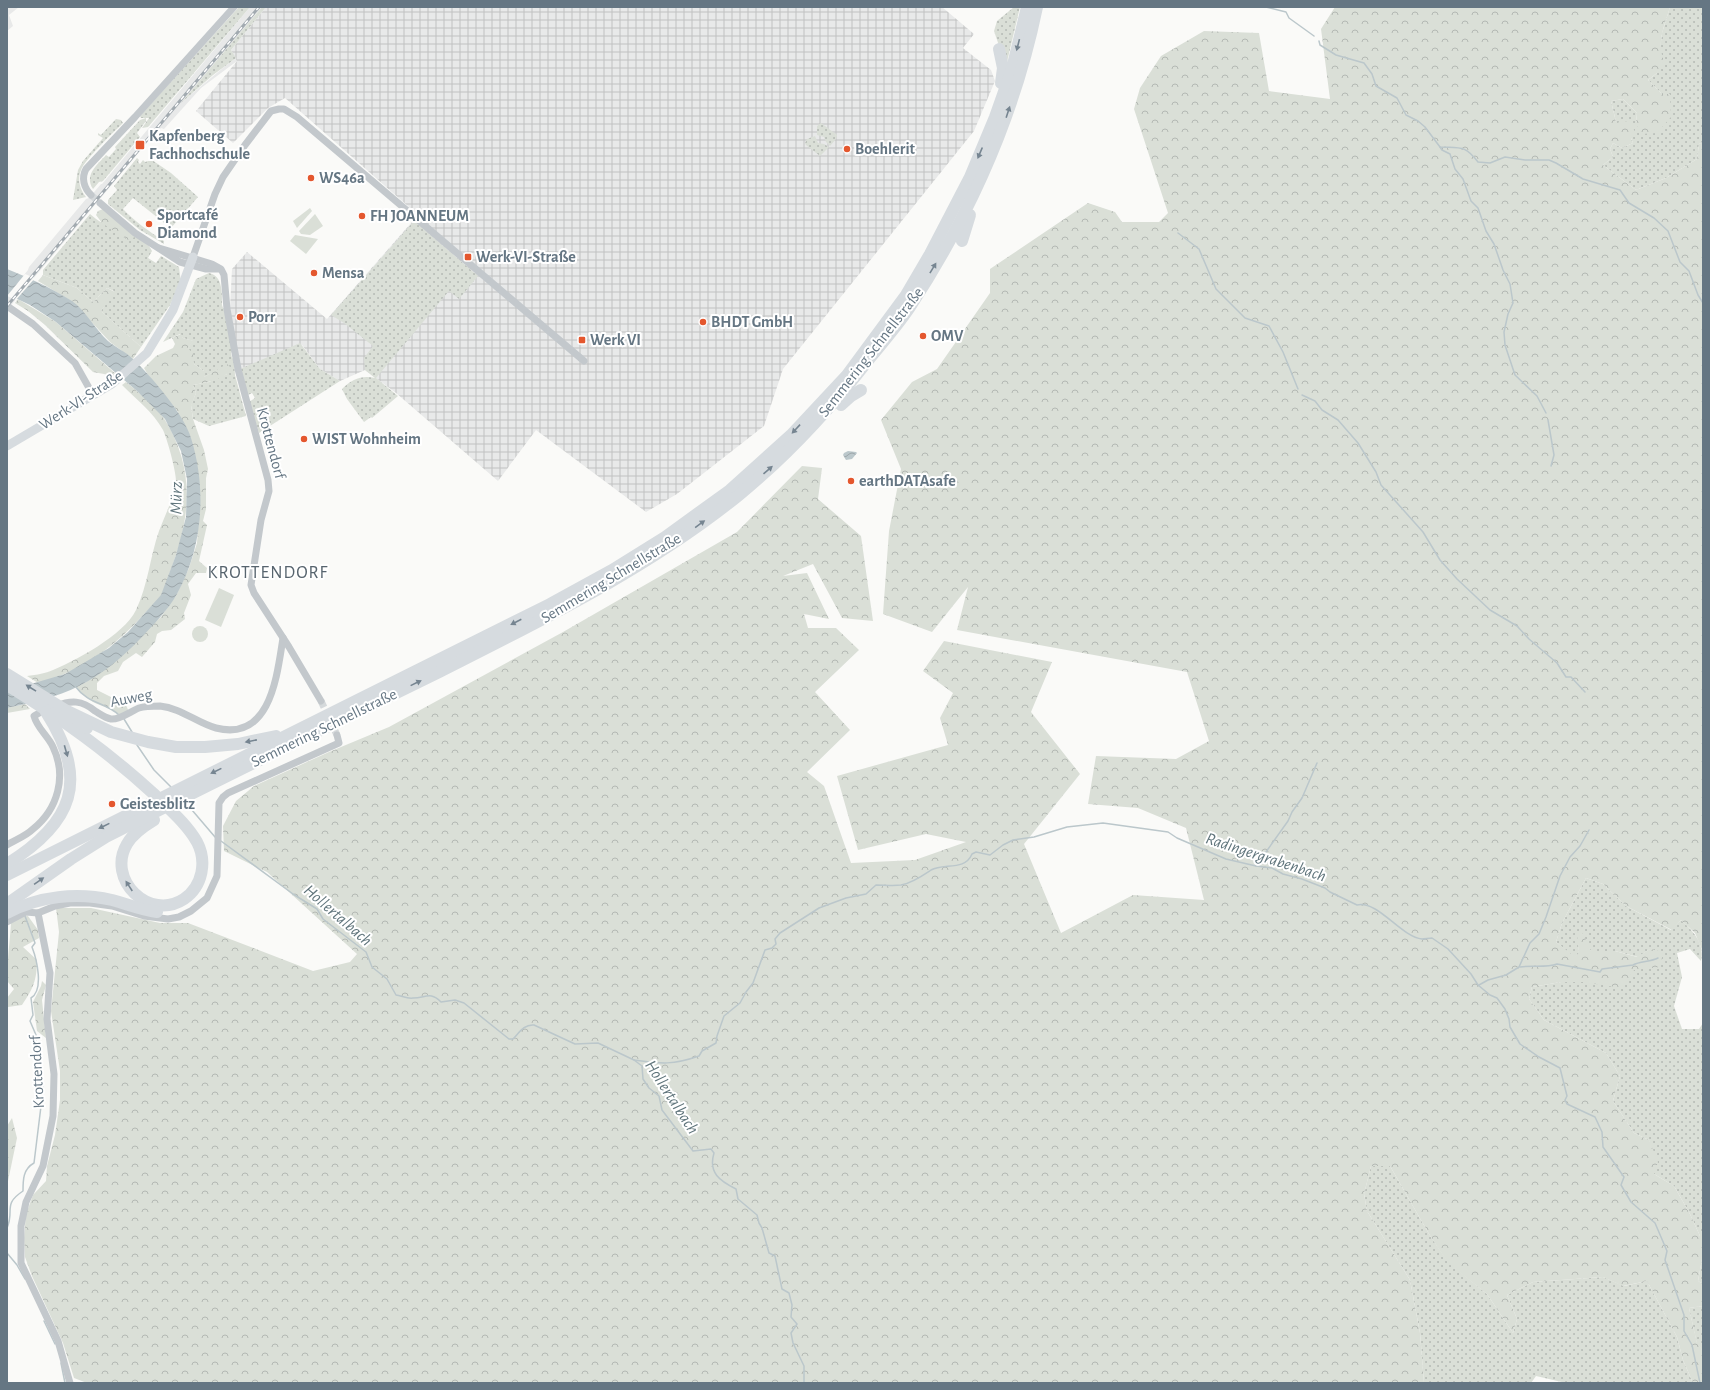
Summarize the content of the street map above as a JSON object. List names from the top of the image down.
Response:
{
  "streets": {
    "highway": ["Semmering Schnellstraße"],
    "main road": ["Werk-VI-Straße"],
    "street": ["Krottendorf", "Auweg"]
  },
  "crossings": [
    ["Werk-VI-Straße", "Krottendorf"],
    ["Krottendorf", "Auweg"]
  ],
  "districts": ["KROTTENDORF"],
  "water": ["Mürz", "Radingergrabenbach", "Hollertalbach"],
  "places": {
    "transit": ["Kapfenberg Fachhochschule", "Werk-VI-Straße", "Werk VI"],
    "other": [
      "Boehlerit",
      "WS46a",
      "FH JOANNEUM",
      "Sportcafé Diamond",
      "Mensa",
      "Porr",
      "BHDT GmbH",
      "OMV",
      "WIST Wohnheim",
      "earthDATAsafe",
      "Geistesblitz"
    ]
  }
}
